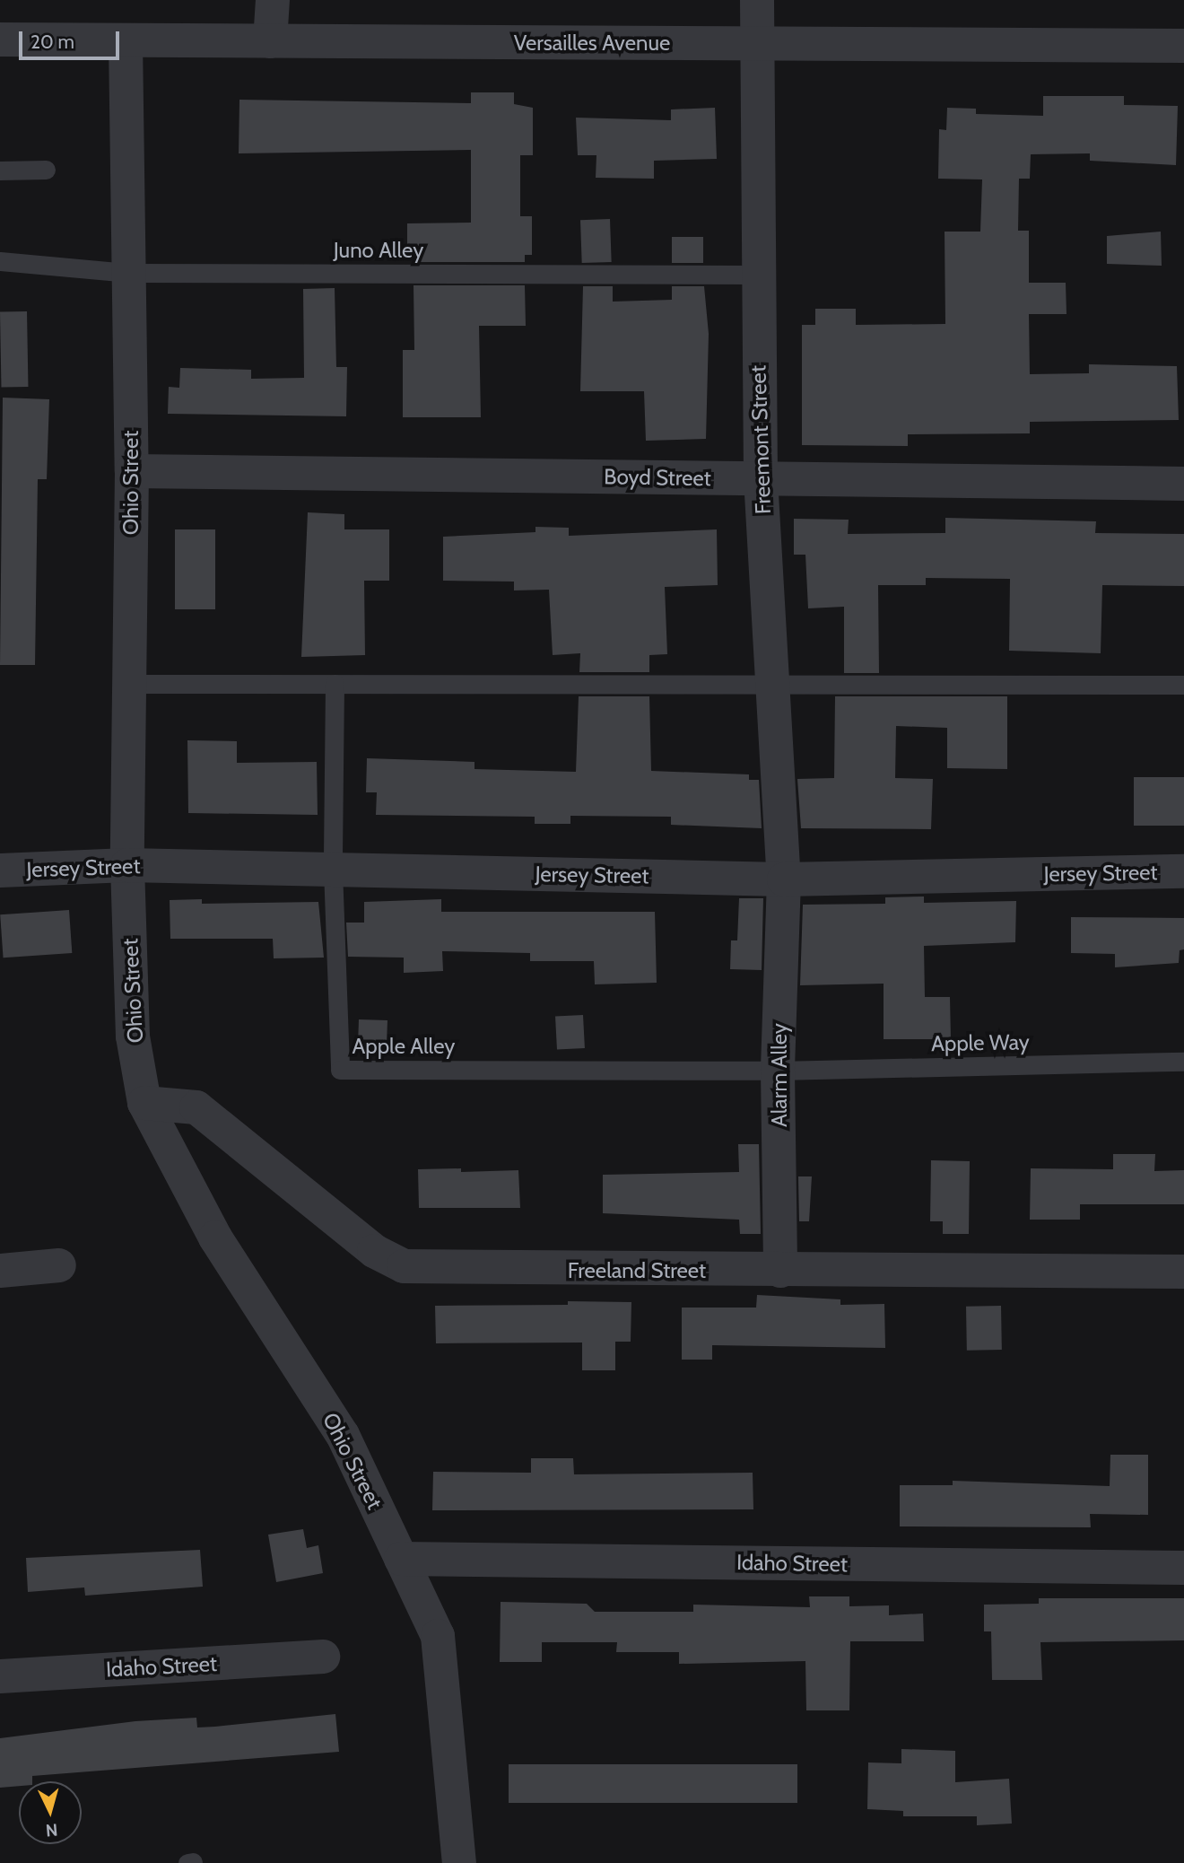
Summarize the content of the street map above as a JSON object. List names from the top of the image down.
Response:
{
  "streets": {
    "street": [
      "Versailles Avenue",
      "Freemont Street",
      "Boyd Street",
      "Ohio Street",
      "Jersey Street",
      "Alarm Alley",
      "Freeland Street",
      "Idaho Street"
    ],
    "lane": ["Juno Alley", "Apple Way", "Apple Alley"]
  },
  "crossings": [
    ["Versailles Avenue", "Freemont Street"],
    ["Versailles Avenue", "Ohio Street"],
    ["Juno Alley", "Freemont Street"],
    ["Juno Alley", "Ohio Street"],
    ["Freemont Street", "Boyd Street"],
    ["Freemont Street", "Jersey Street"],
    ["Freemont Street", "Alarm Alley"],
    ["Boyd Street", "Ohio Street"],
    ["Ohio Street", "Jersey Street"],
    ["Ohio Street", "Freeland Street"],
    ["Ohio Street", "Idaho Street"],
    ["Jersey Street", "Apple Alley"],
    ["Jersey Street", "Alarm Alley"],
    ["Apple Way", "Apple Alley"],
    ["Apple Way", "Alarm Alley"],
    ["Apple Alley", "Alarm Alley"],
    ["Alarm Alley", "Freeland Street"]
  ],
  "scale_bar": "20 m",
  "north": "bottom"
}
